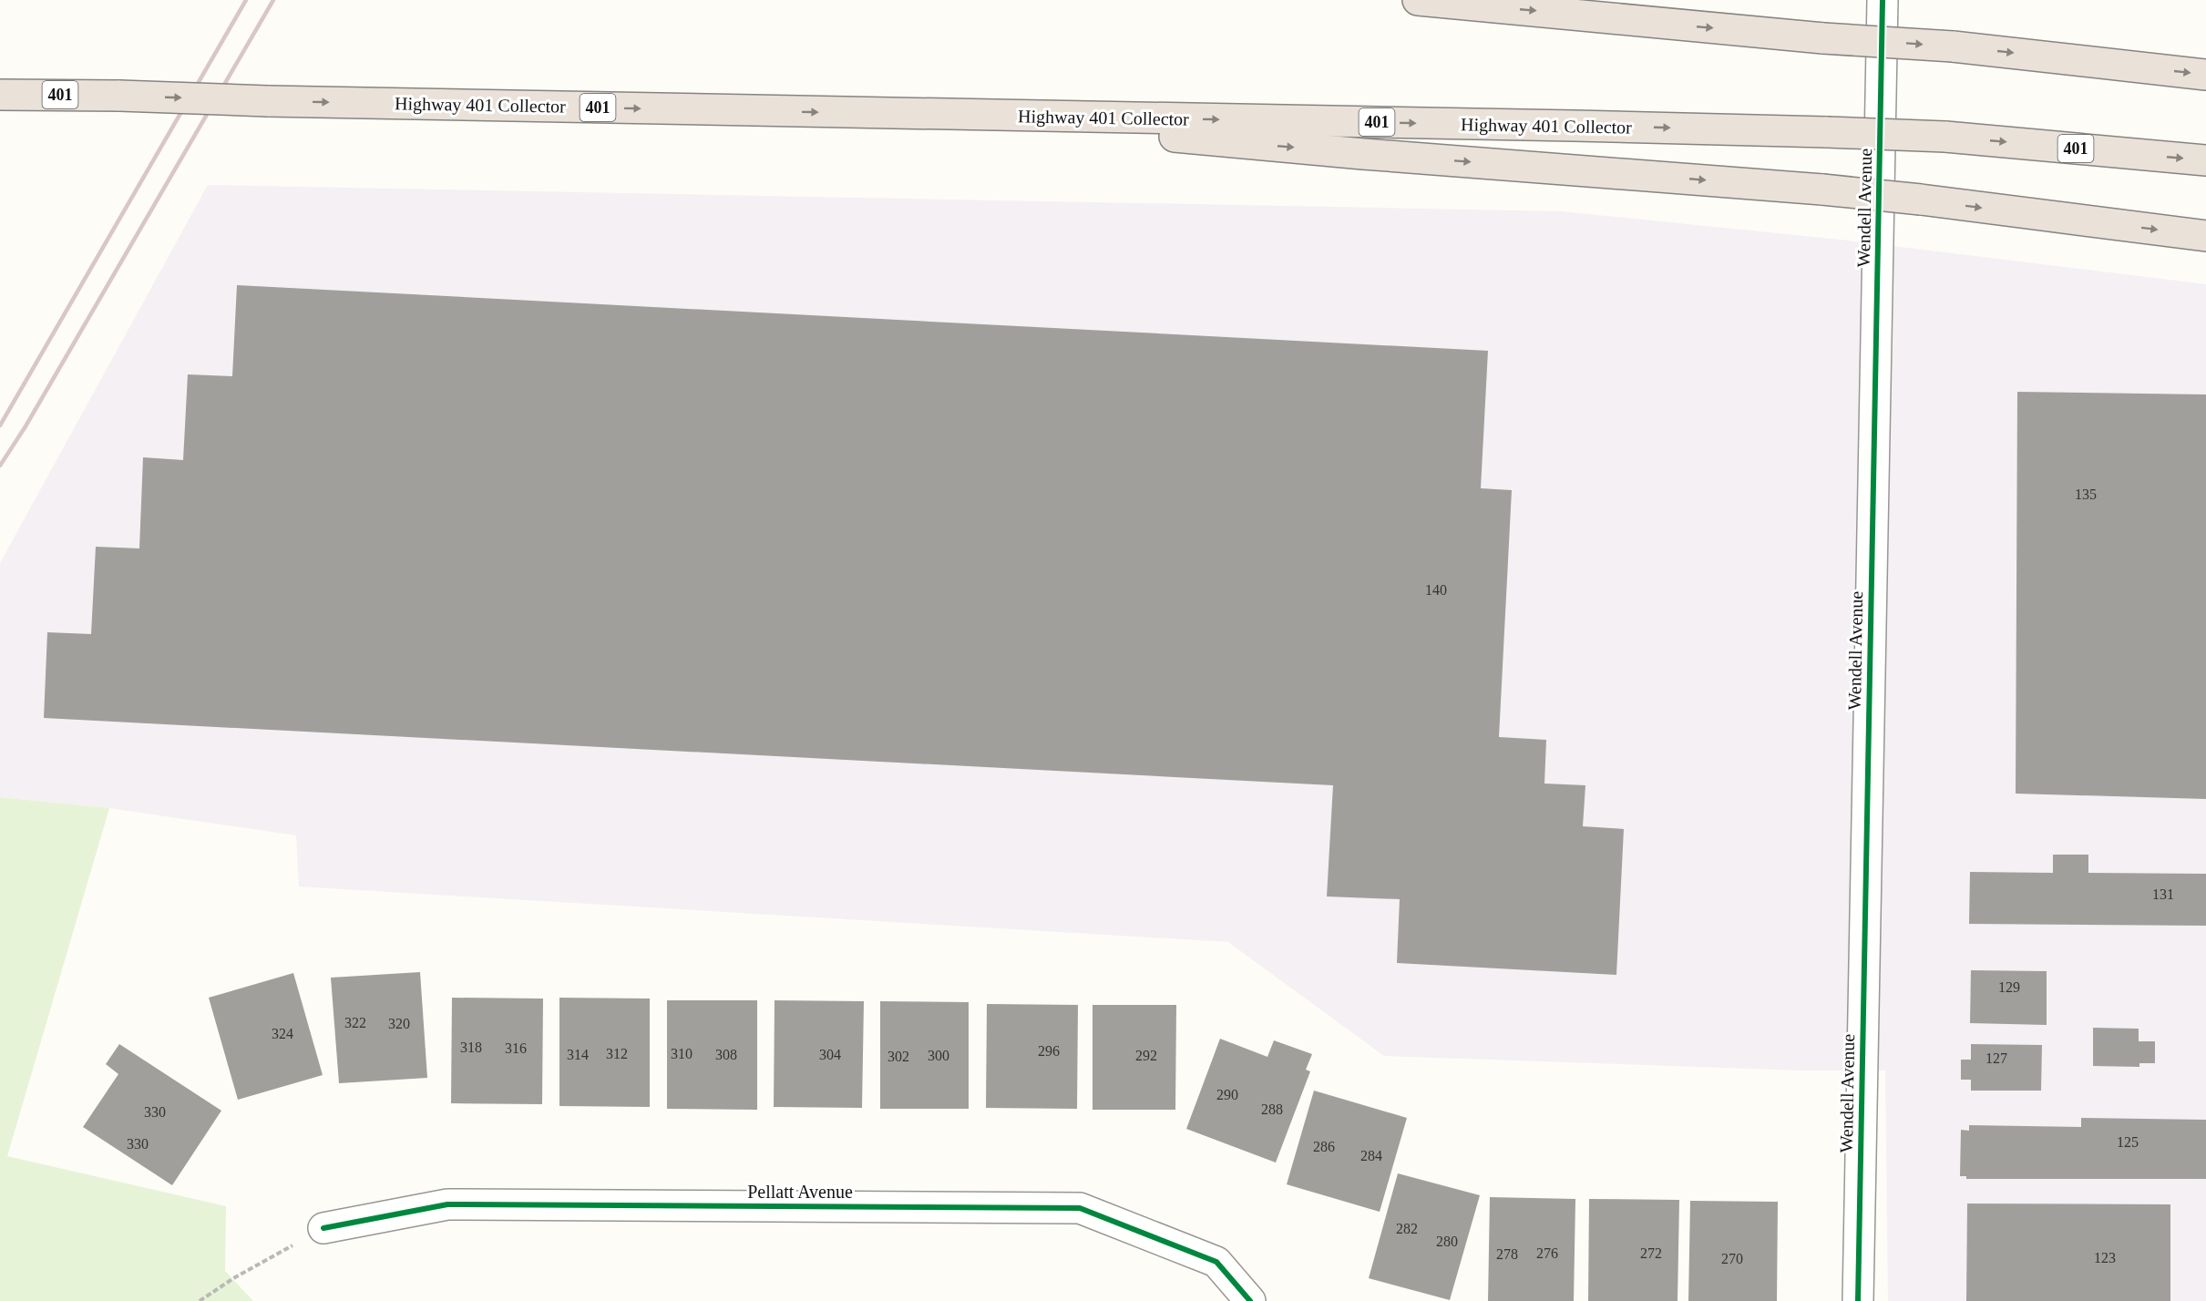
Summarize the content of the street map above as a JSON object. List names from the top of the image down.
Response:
{
  "streets": {
    "highway": ["401", "Highway 401 Collector"],
    "street": ["Wendell Avenue", "Pellatt Avenue"]
  },
  "house_numbers": [
    "135",
    "140",
    "131",
    "129",
    "322",
    "320",
    "324",
    "318",
    "316",
    "296",
    "312",
    "310",
    "314",
    "308",
    "304",
    "300",
    "292",
    "302",
    "127",
    "290",
    "288",
    "330",
    "125",
    "330",
    "286",
    "284",
    "282",
    "280",
    "276",
    "272",
    "278",
    "123",
    "270"
  ]
}
